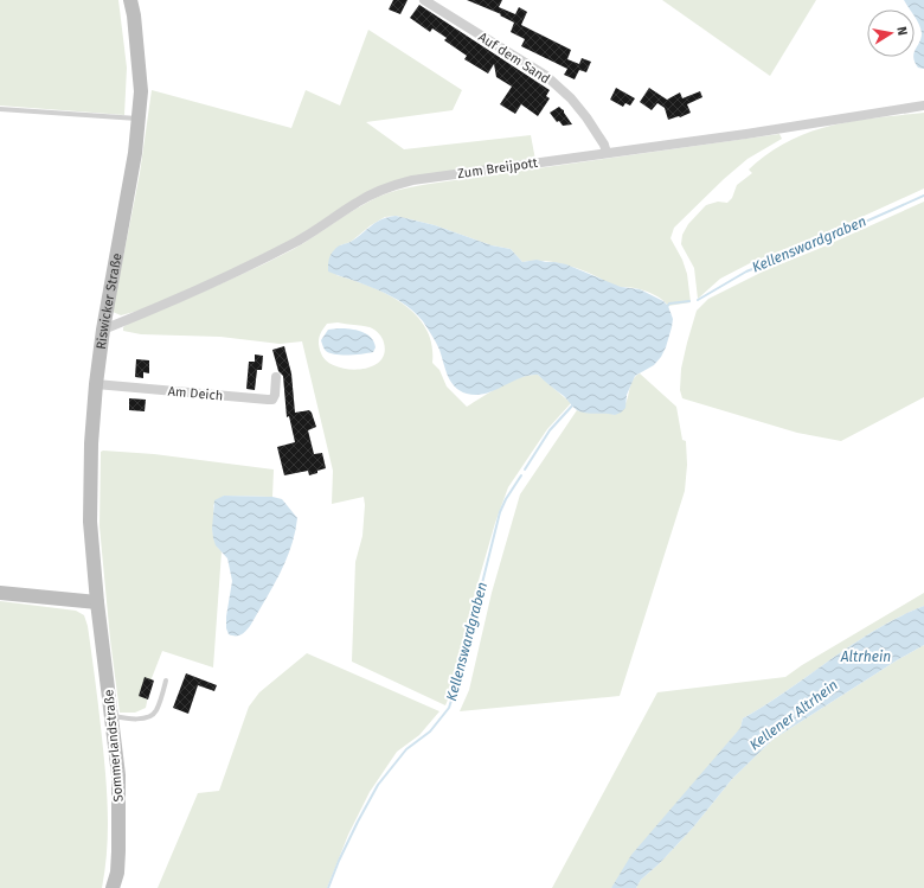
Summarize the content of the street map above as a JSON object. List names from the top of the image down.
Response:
{
  "streets": {
    "street": [
      "Auf dem Sand",
      "Zum Breijpott",
      "Riswicker Straße",
      "Am Deich",
      "Sommerlandstraße"
    ]
  },
  "crossings": [
    ["Auf dem Sand", "Zum Breijpott"],
    ["Zum Breijpott", "Riswicker Straße"],
    ["Riswicker Straße", "Am Deich"],
    ["Riswicker Straße", "Sommerlandstraße"]
  ],
  "water": ["Kellenswardgraben", "Altrhein", "Kellener Altrhein"],
  "north": "right"
}
